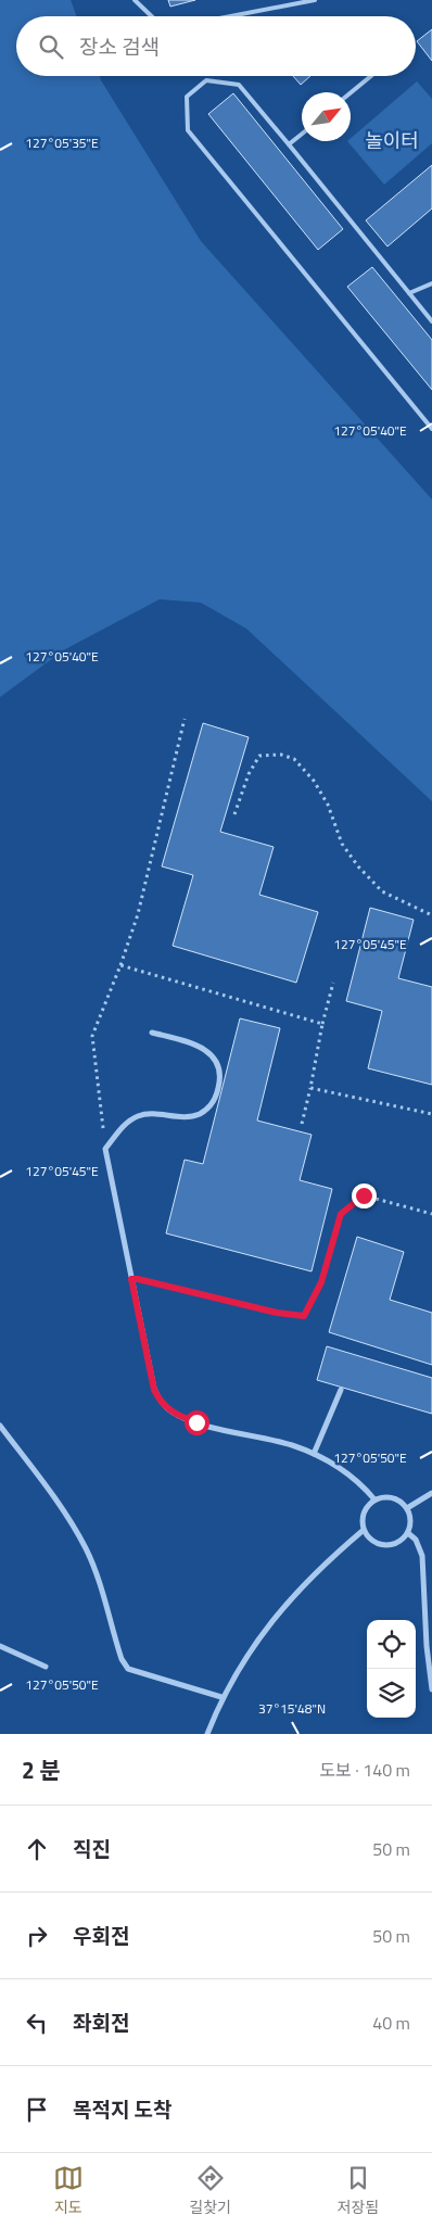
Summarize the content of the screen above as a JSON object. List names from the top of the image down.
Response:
{
  "parks": ["놀이터"],
  "north": "top right",
  "page": {
    "search": "장소 검색",
    "heading": ["2 분", "도보 · 140 m"],
    "list": [
      ["직진", "50 m"],
      ["우회전", "50 m"],
      ["좌회전", "40 m"],
      "목적지 도착"
    ],
    "nav": ["지도", "길찾기", "저장됨"]
  },
  "coordinates": [
    "127°05'35\"E",
    "127°05'40\"E",
    "127°05'45\"E",
    "127°05'50\"E",
    "37°15'48\"N"
  ]
}
